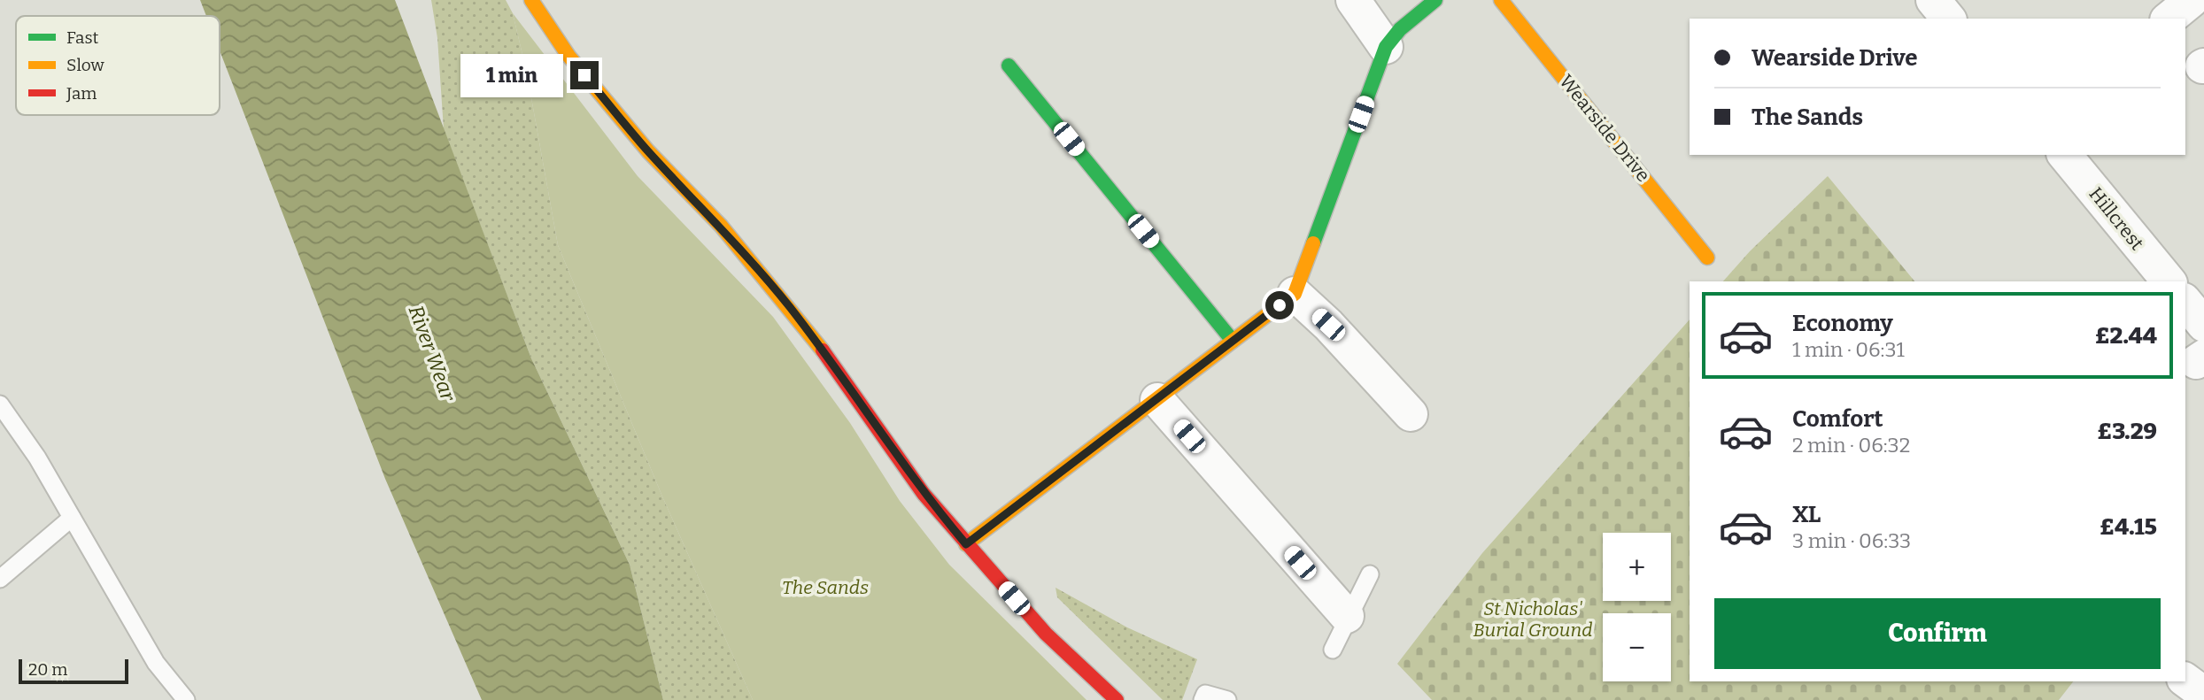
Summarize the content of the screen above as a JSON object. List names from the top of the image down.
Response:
{
  "streets": {
    "street": ["Wearside Drive", "Hillcrest"]
  },
  "water": ["River Wear"],
  "parks": ["The Sands", "St Nicholas' Burial Ground"],
  "legend": ["Fast", "Slow", "Jam"],
  "scale_bar": "20 m",
  "page": {
    "banner": ["Wearside Drive", "The Sands"],
    "bubble": "1 min",
    "list": [
      {
        "name": "Economy",
        "note": "1 min · 06:31",
        "value": "£2.44"
      },
      {
        "name": "Comfort",
        "note": "2 min · 06:32",
        "value": "£3.29"
      },
      {
        "name": "XL",
        "note": "3 min · 06:33",
        "value": "£4.15"
      }
    ],
    "map_buttons": ["+", "−"],
    "buttons": "Confirm",
    "scale": "20 m"
  }
}
